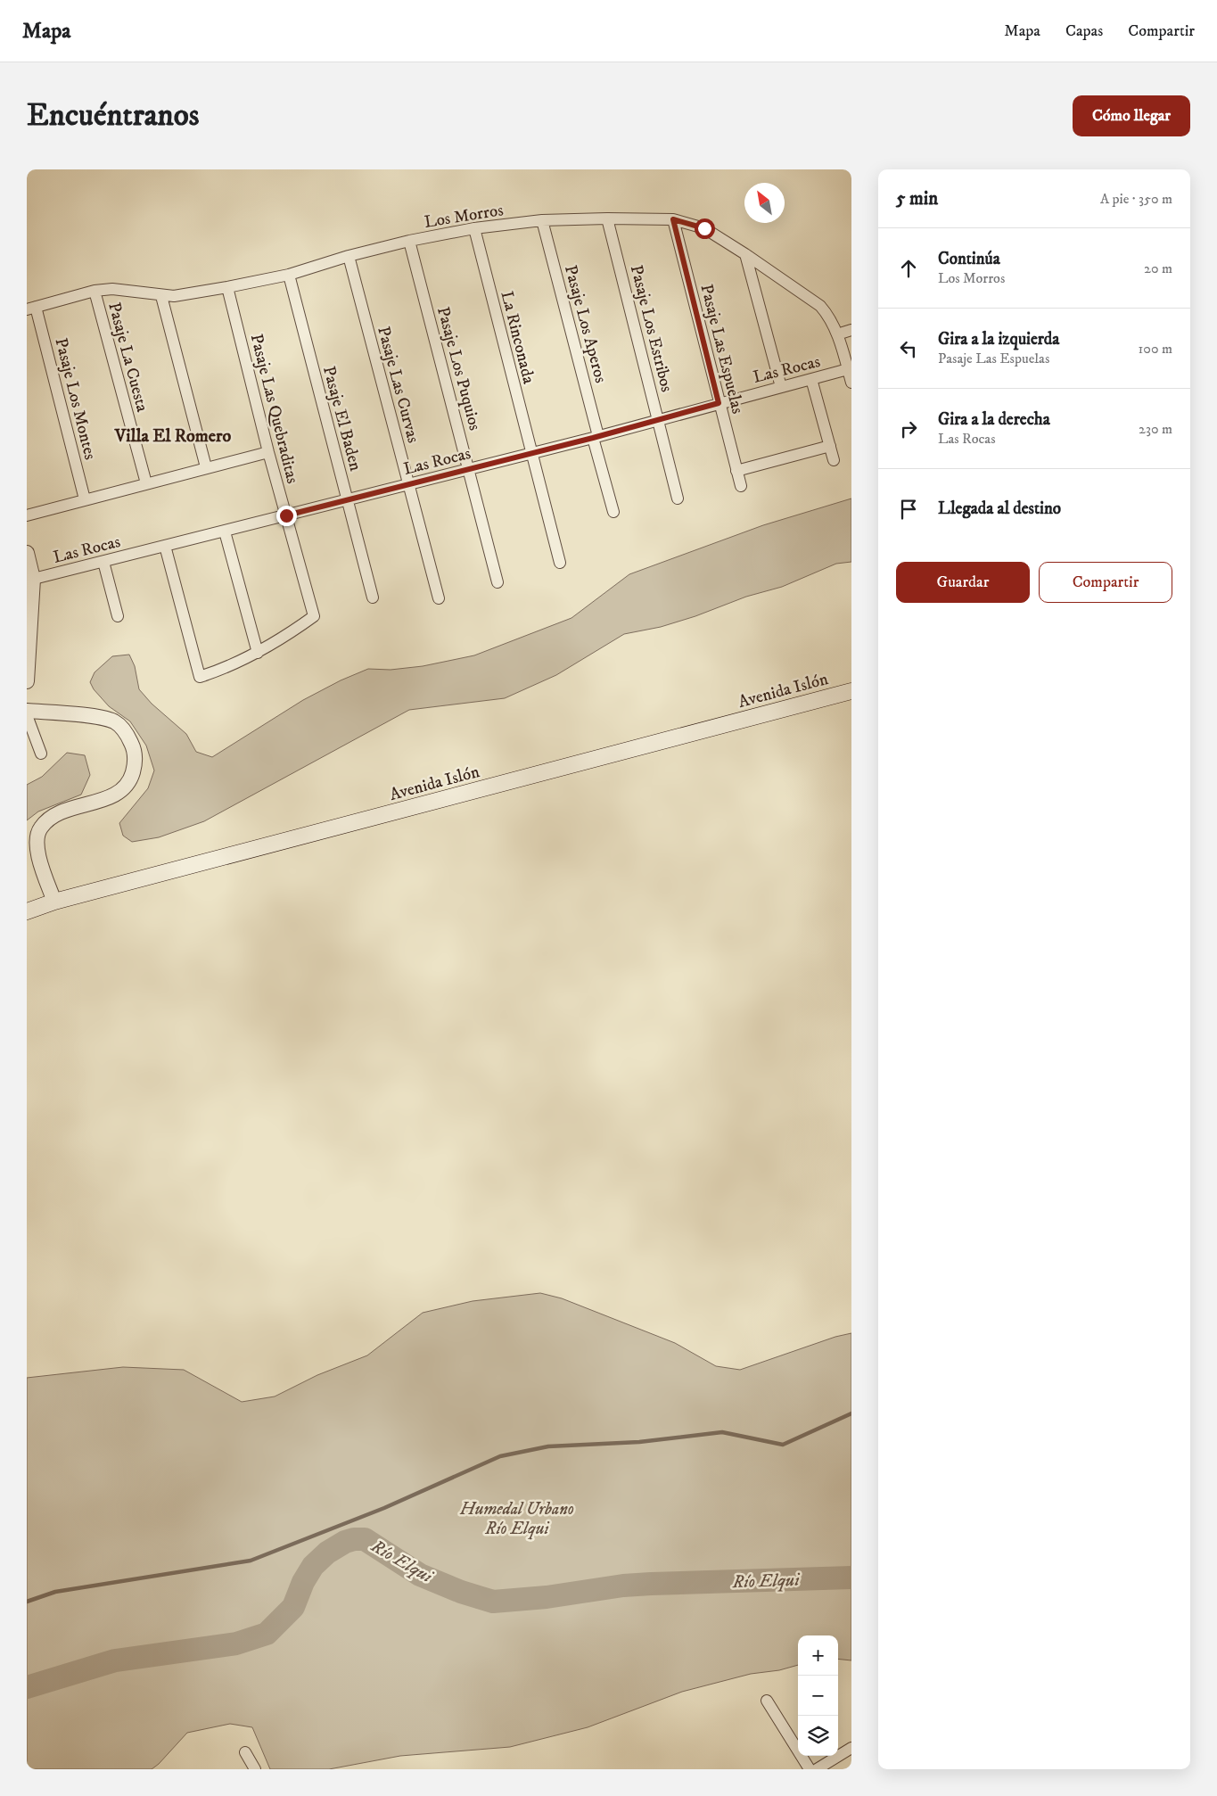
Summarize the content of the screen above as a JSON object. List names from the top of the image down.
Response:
{
  "streets": {
    "main road": ["Avenida Islón"],
    "street": [
      "Los Morros",
      "Pasaje Los Aperos",
      "Pasaje Los Estribos",
      "La Rinconada",
      "Pasaje Las Espuelas",
      "Pasaje La Cuesta",
      "Pasaje Los Puquios",
      "Las Rocas",
      "Pasaje Las Curvas",
      "Pasaje Los Montes",
      "Pasaje Las Quebraditas",
      "Pasaje El Baden"
    ]
  },
  "crossings": [
    ["Los Morros", "Pasaje Los Aperos"],
    ["Los Morros", "Pasaje Los Estribos"],
    ["Los Morros", "La Rinconada"],
    ["Los Morros", "Pasaje Las Espuelas"],
    ["Los Morros", "Pasaje La Cuesta"],
    ["Los Morros", "Pasaje Los Puquios"],
    ["Los Morros", "Las Rocas"],
    ["Los Morros", "Pasaje Las Curvas"],
    ["Los Morros", "Pasaje Los Montes"],
    ["Los Morros", "Pasaje Las Quebraditas"],
    ["Los Morros", "Pasaje El Baden"],
    ["Pasaje Los Aperos", "Las Rocas"],
    ["Pasaje Los Estribos", "Las Rocas"],
    ["La Rinconada", "Las Rocas"],
    ["Pasaje Las Espuelas", "Las Rocas"],
    ["Pasaje Los Puquios", "Las Rocas"],
    ["Las Rocas", "Pasaje Las Curvas"],
    ["Las Rocas", "Pasaje Las Quebraditas"],
    ["Las Rocas", "Pasaje El Baden"]
  ],
  "districts": ["Villa El Romero"],
  "water": ["Río Elqui"],
  "parks": ["Humedal Urbano Río Elqui"],
  "north": "top left",
  "page": {
    "header": "Mapa",
    "nav": ["Mapa", "Capas", "Compartir"],
    "buttons": [
      "Cómo llegar",
      ["Guardar", "Compartir"]
    ],
    "title": "Encuéntranos",
    "heading": ["5 min", "A pie · 350 m"],
    "list": [
      ["Continúa", "Los Morros", "20 m"],
      ["Gira a la izquierda", "Pasaje Las Espuelas", "100 m"],
      ["Gira a la derecha", "Las Rocas", "230 m"],
      "Llegada al destino"
    ],
    "map_buttons": ["+", "−"]
  }
}
